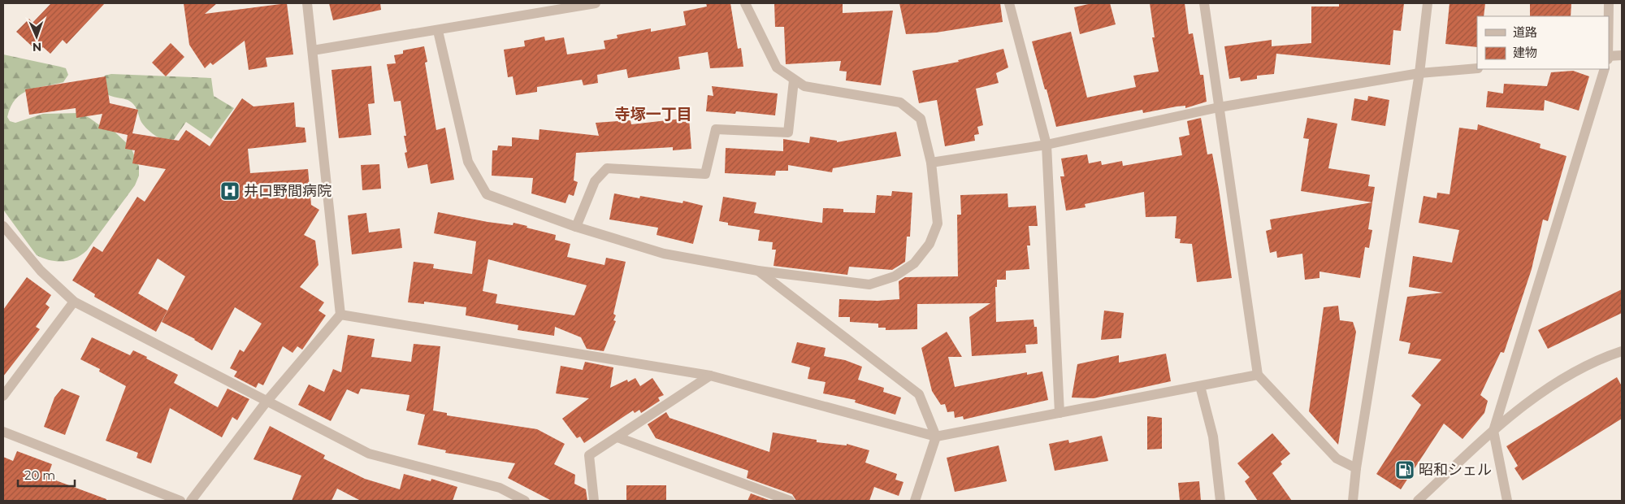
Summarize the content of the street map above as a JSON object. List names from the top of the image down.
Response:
{
  "districts": ["寺塚一丁目"],
  "places": {
    "hospital": ["井口野間病院"],
    "fuel station": ["昭和シェル"]
  },
  "legend": ["道路", "建物"],
  "scale_bar": "20 m",
  "north": "bottom"
}
